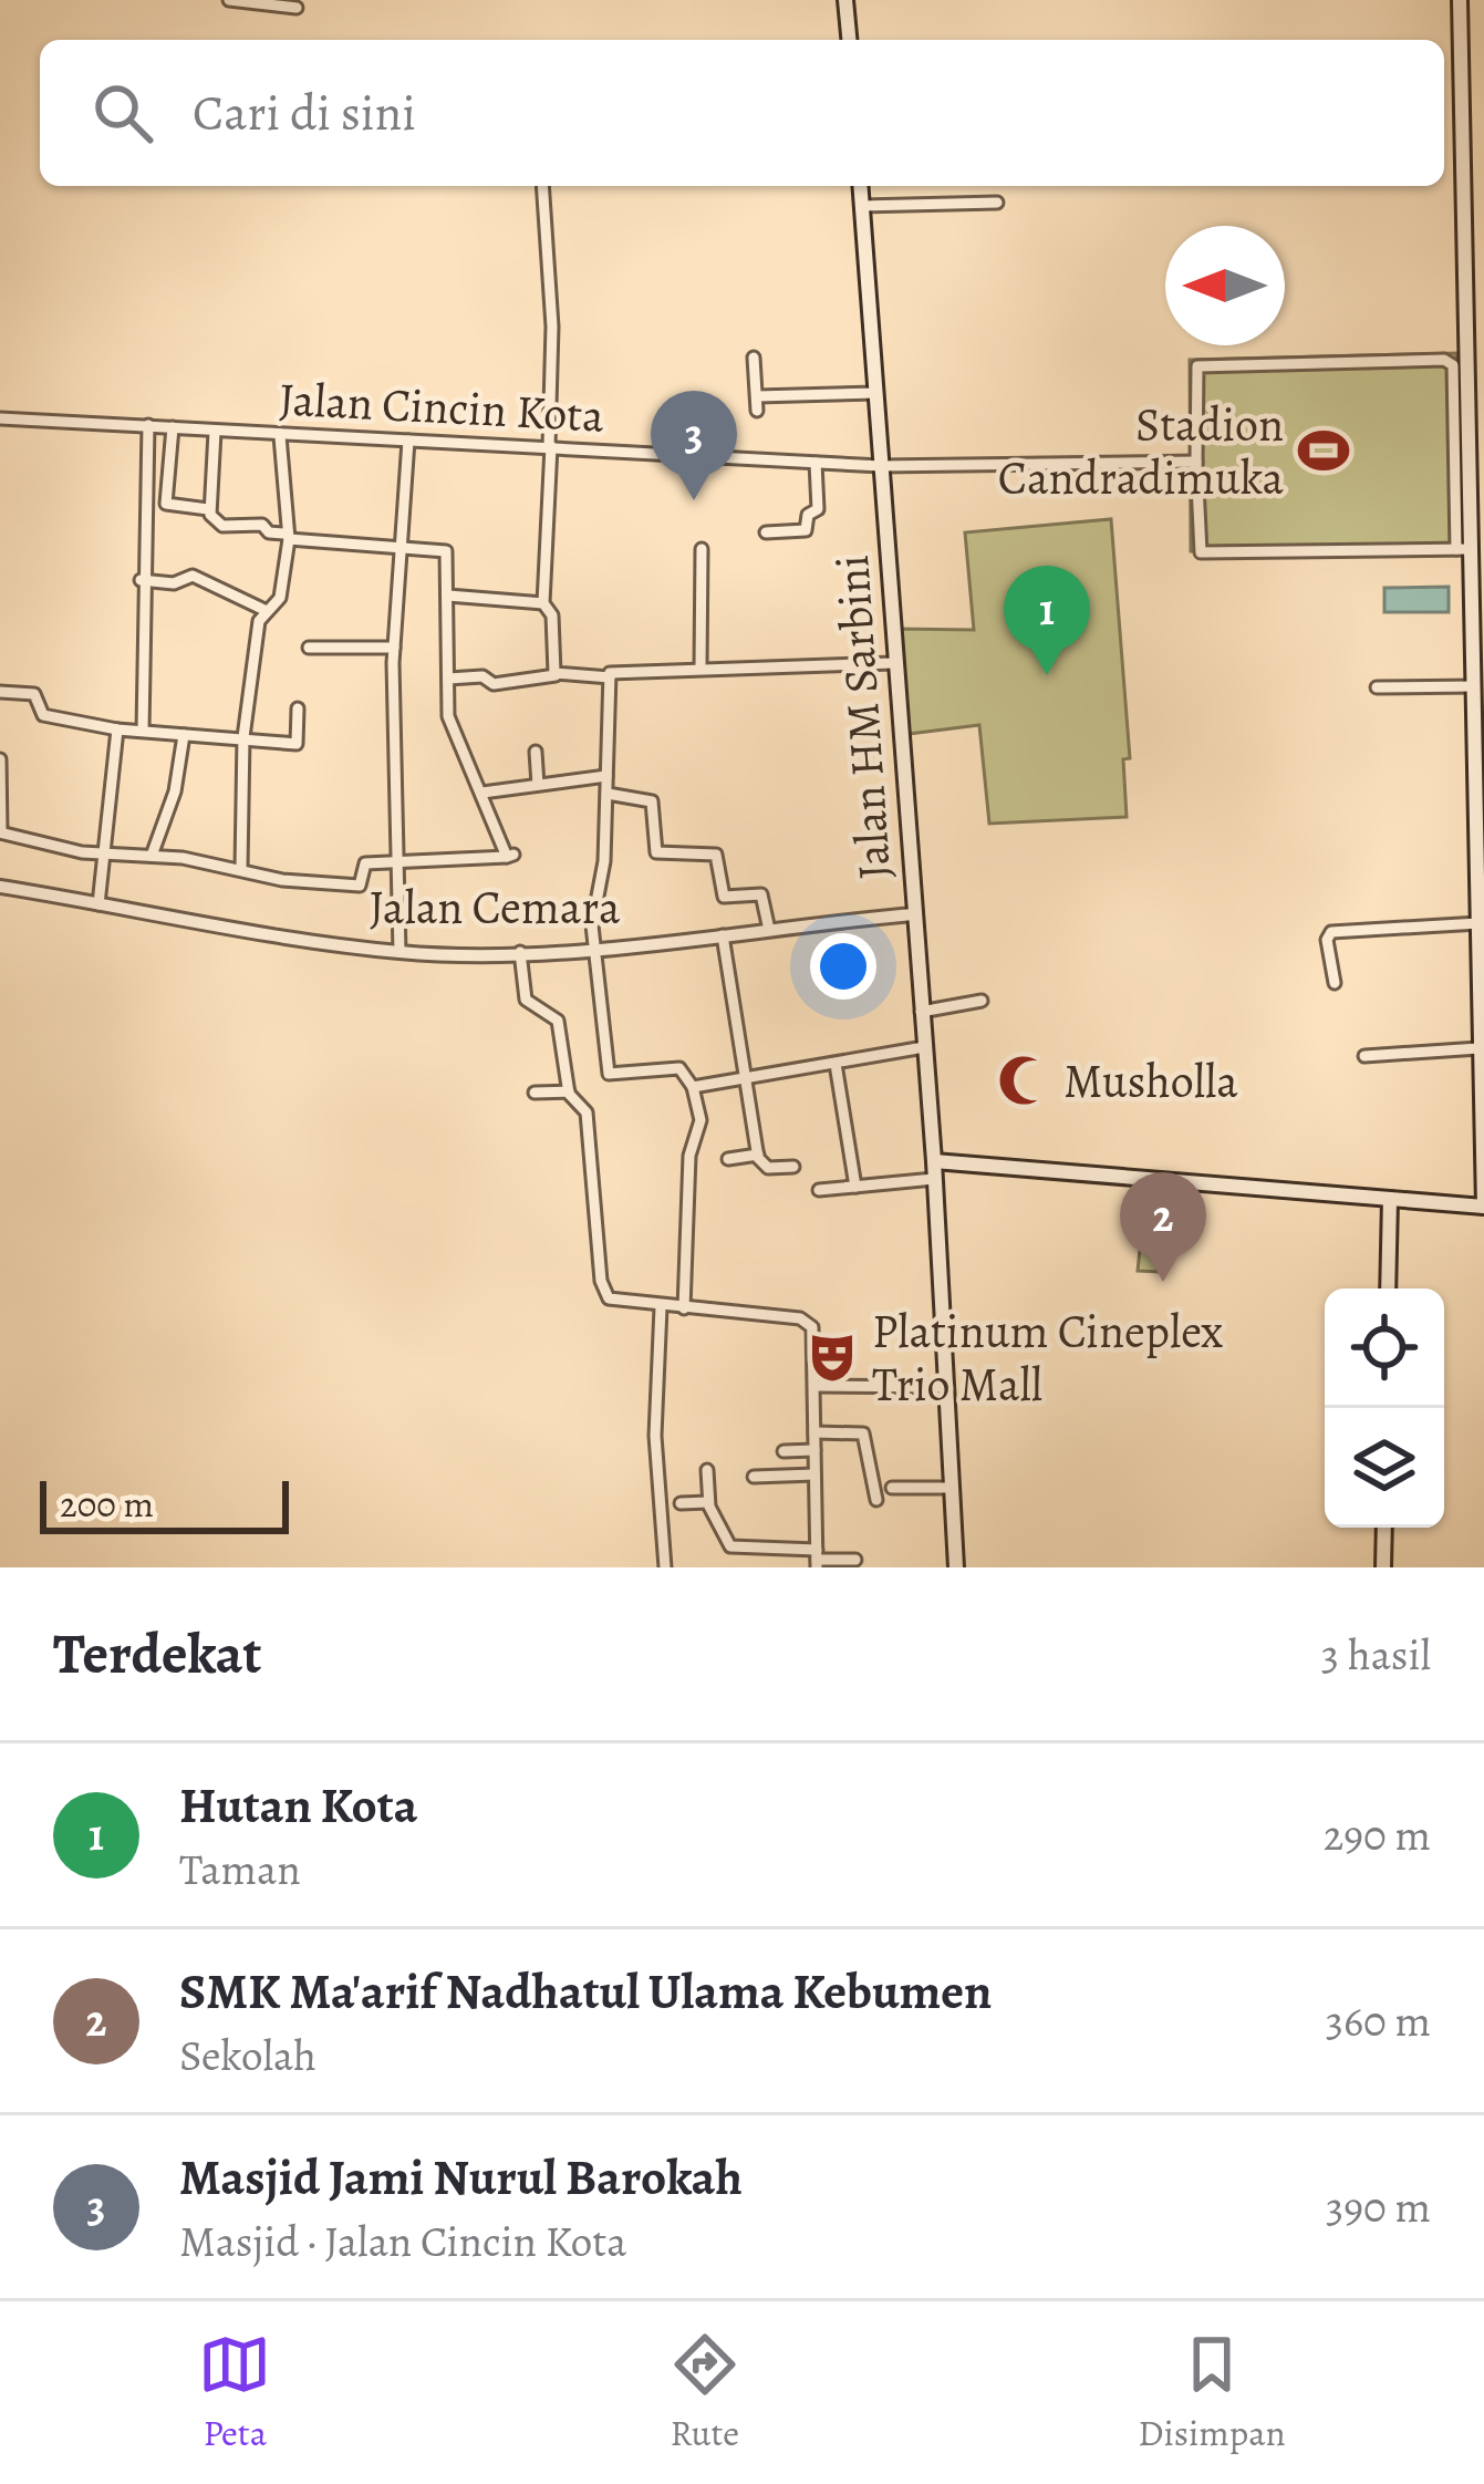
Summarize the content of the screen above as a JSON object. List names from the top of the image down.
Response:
{
  "streets": {
    "main road": ["Jalan HM Sarbini"],
    "street": ["Jalan Cincin Kota", "Jalan Cemara"]
  },
  "crossings": [
    ["Jalan Cincin Kota", "Jalan HM Sarbini"],
    ["Jalan HM Sarbini", "Jalan Cemara"]
  ],
  "places": {
    "sports": ["Stadion Candradimuka"],
    "mosque": ["Musholla"],
    "theatre": ["Platinum Cineplex Trio Mall"]
  },
  "scale_bar": "200 m",
  "north": "left",
  "page": {
    "search": "Cari di sini",
    "pins": ["3", "1", "2"],
    "scale": "200 m",
    "heading": ["Terdekat", "3 hasil"],
    "list": [
      {
        "mark": "1",
        "name": "Hutan Kota",
        "note": "Taman",
        "value": "290 m"
      },
      {
        "mark": "2",
        "name": "SMK Ma'arif Nadhatul Ulama Kebumen",
        "note": "Sekolah",
        "value": "360 m"
      },
      {
        "mark": "3",
        "name": "Masjid Jami Nurul Barokah",
        "note": "Masjid · Jalan Cincin Kota",
        "value": "390 m"
      }
    ],
    "nav": ["Peta", "Rute", "Disimpan"]
  }
}
